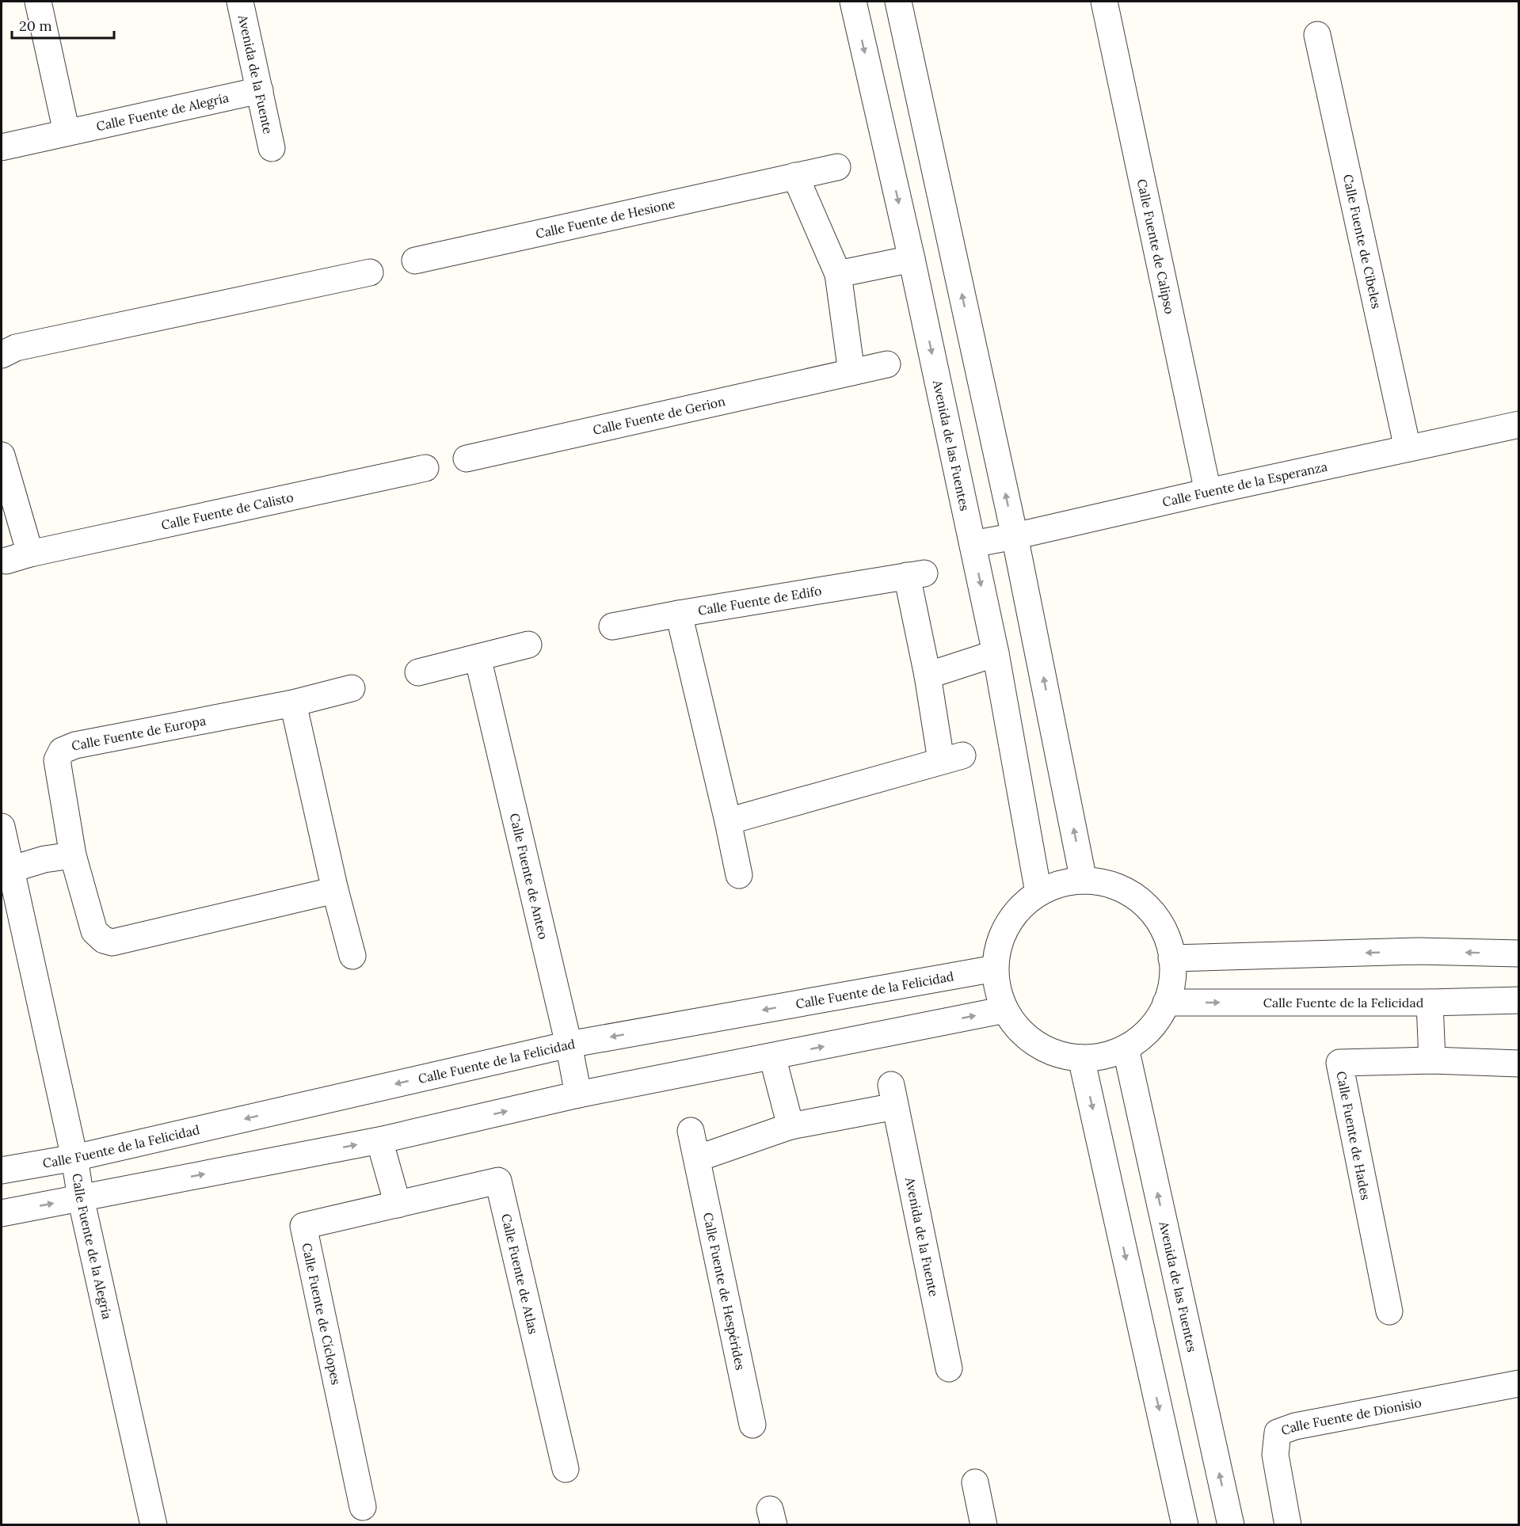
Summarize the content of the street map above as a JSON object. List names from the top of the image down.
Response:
{
  "streets": {
    "street": [
      "Avenida de la Fuente",
      "Calle Fuente de Alegría",
      "Calle Fuente de Hesione",
      "Calle Fuente de Cibeles",
      "Calle Fuente de Calipso",
      "Calle Fuente de Gerion",
      "Avenida de las Fuentes",
      "Calle Fuente de la Esperanza",
      "Calle Fuente de Calisto",
      "Calle Fuente de Edifo",
      "Calle Fuente de Europa",
      "Calle Fuente de Anteo",
      "Calle Fuente de la Felicidad",
      "Calle Fuente de Hades",
      "Calle Fuente de la Alegría",
      "Calle Fuente de Atlas",
      "Calle Fuente de Hespérides",
      "Calle Fuente de Cíclopes",
      "Calle Fuente de Dionisio"
    ]
  },
  "crossings": [
    ["Avenida de la Fuente", "Calle Fuente de Alegría"],
    ["Calle Fuente de Cibeles", "Calle Fuente de la Esperanza"],
    ["Calle Fuente de Calipso", "Calle Fuente de la Esperanza"],
    ["Avenida de las Fuentes", "Calle Fuente de la Esperanza"],
    ["Calle Fuente de Anteo", "Calle Fuente de la Felicidad"],
    ["Calle Fuente de la Felicidad", "Calle Fuente de la Alegría"],
    ["Calle Fuente de Atlas", "Calle Fuente de Cíclopes"]
  ],
  "scale_bar": "20 m"
}
